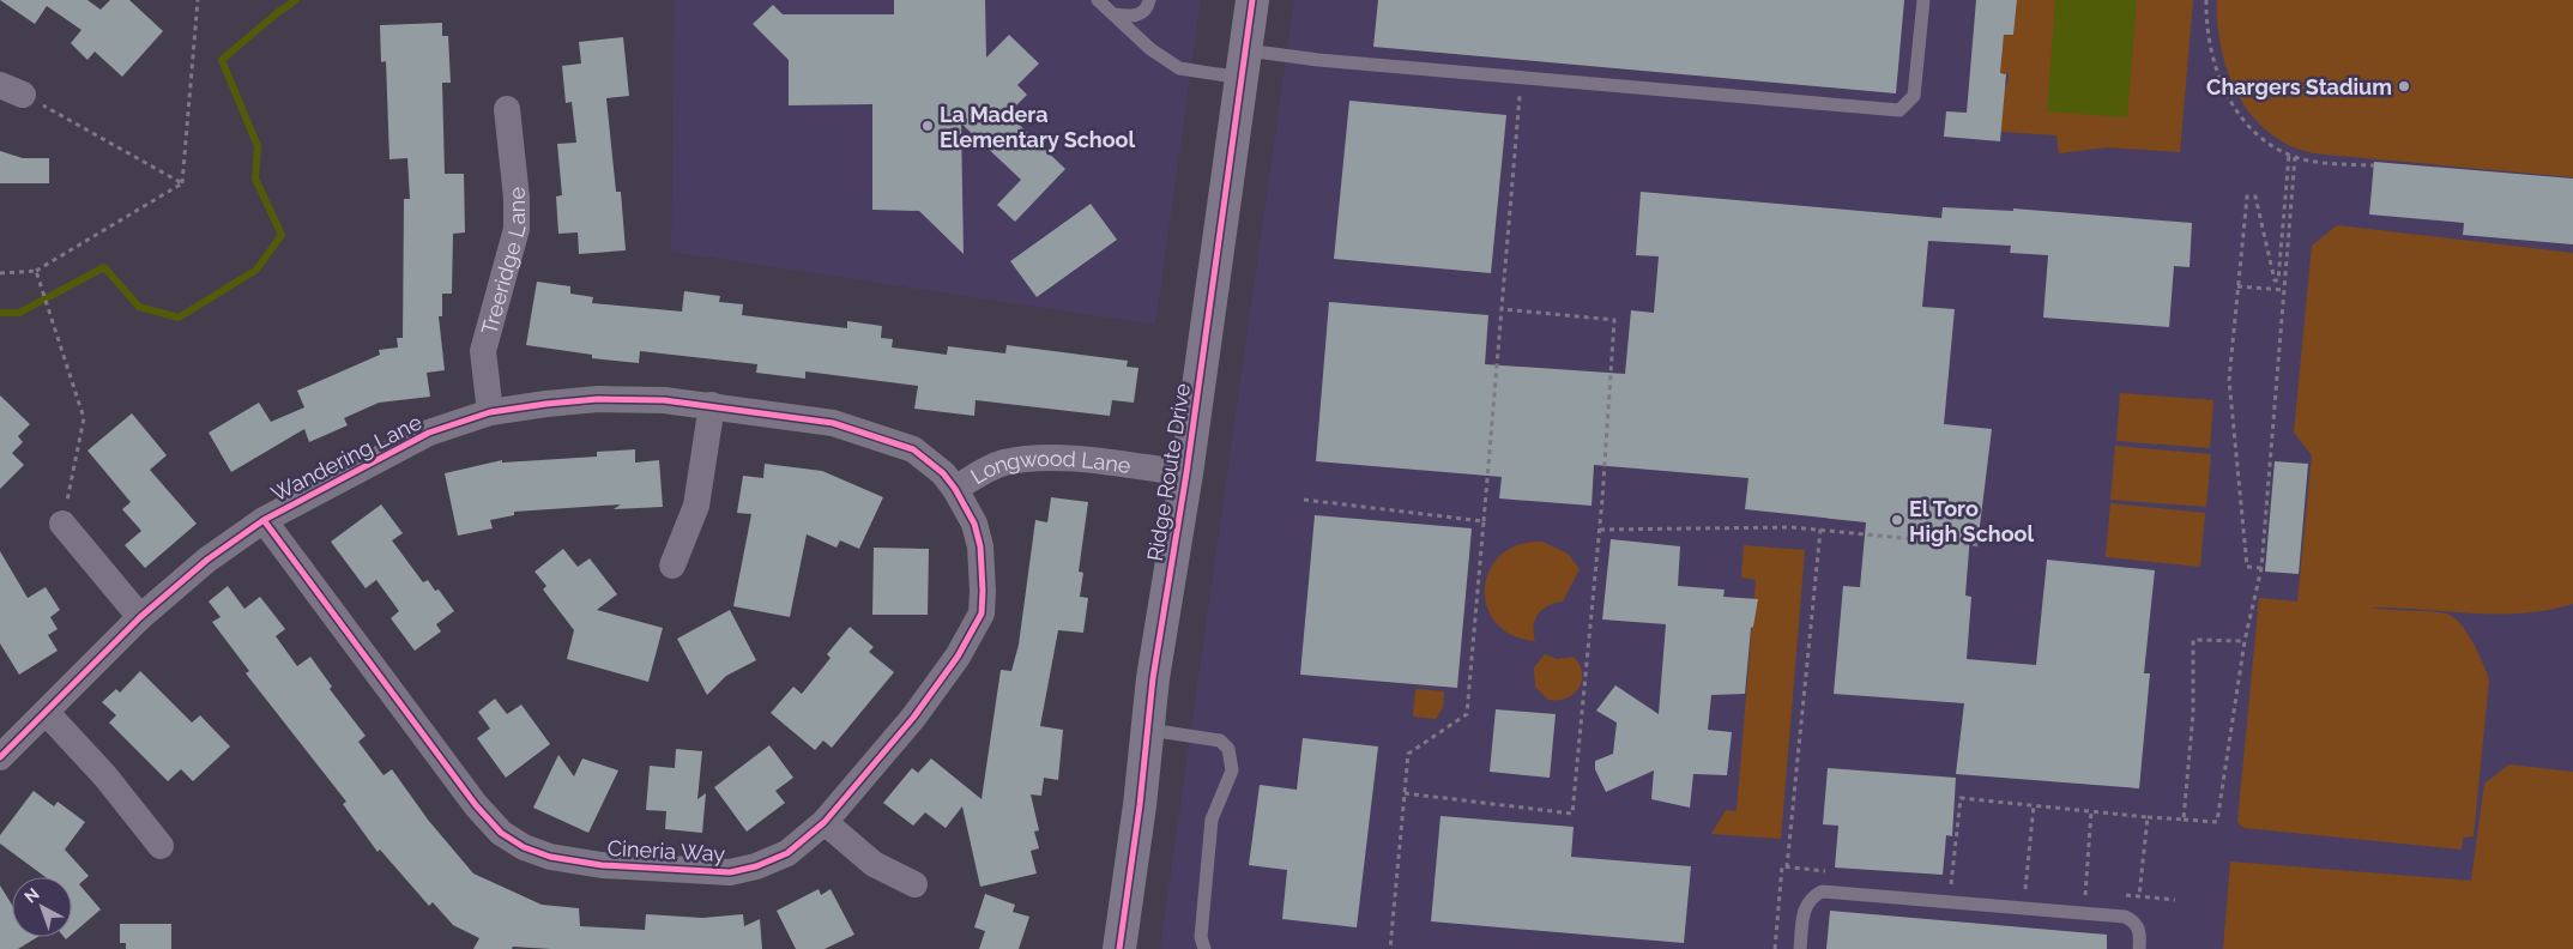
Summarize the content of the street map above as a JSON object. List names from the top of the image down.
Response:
{
  "streets": {
    "main road": ["Ridge Route Drive"],
    "street": [
      "Treeridge Lane",
      "Wandering Lane",
      "Longwood Lane",
      "Cineria Way"
    ]
  },
  "crossings": [
    ["Treeridge Lane", "Wandering Lane"],
    ["Wandering Lane", "Longwood Lane"],
    ["Wandering Lane", "Cineria Way"],
    ["Ridge Route Drive", "Longwood Lane"],
    ["Longwood Lane", "Cineria Way"]
  ],
  "places": ["Chargers Stadium", "La Madera Elementary School", "El Toro High School"],
  "north": "top left"
}
